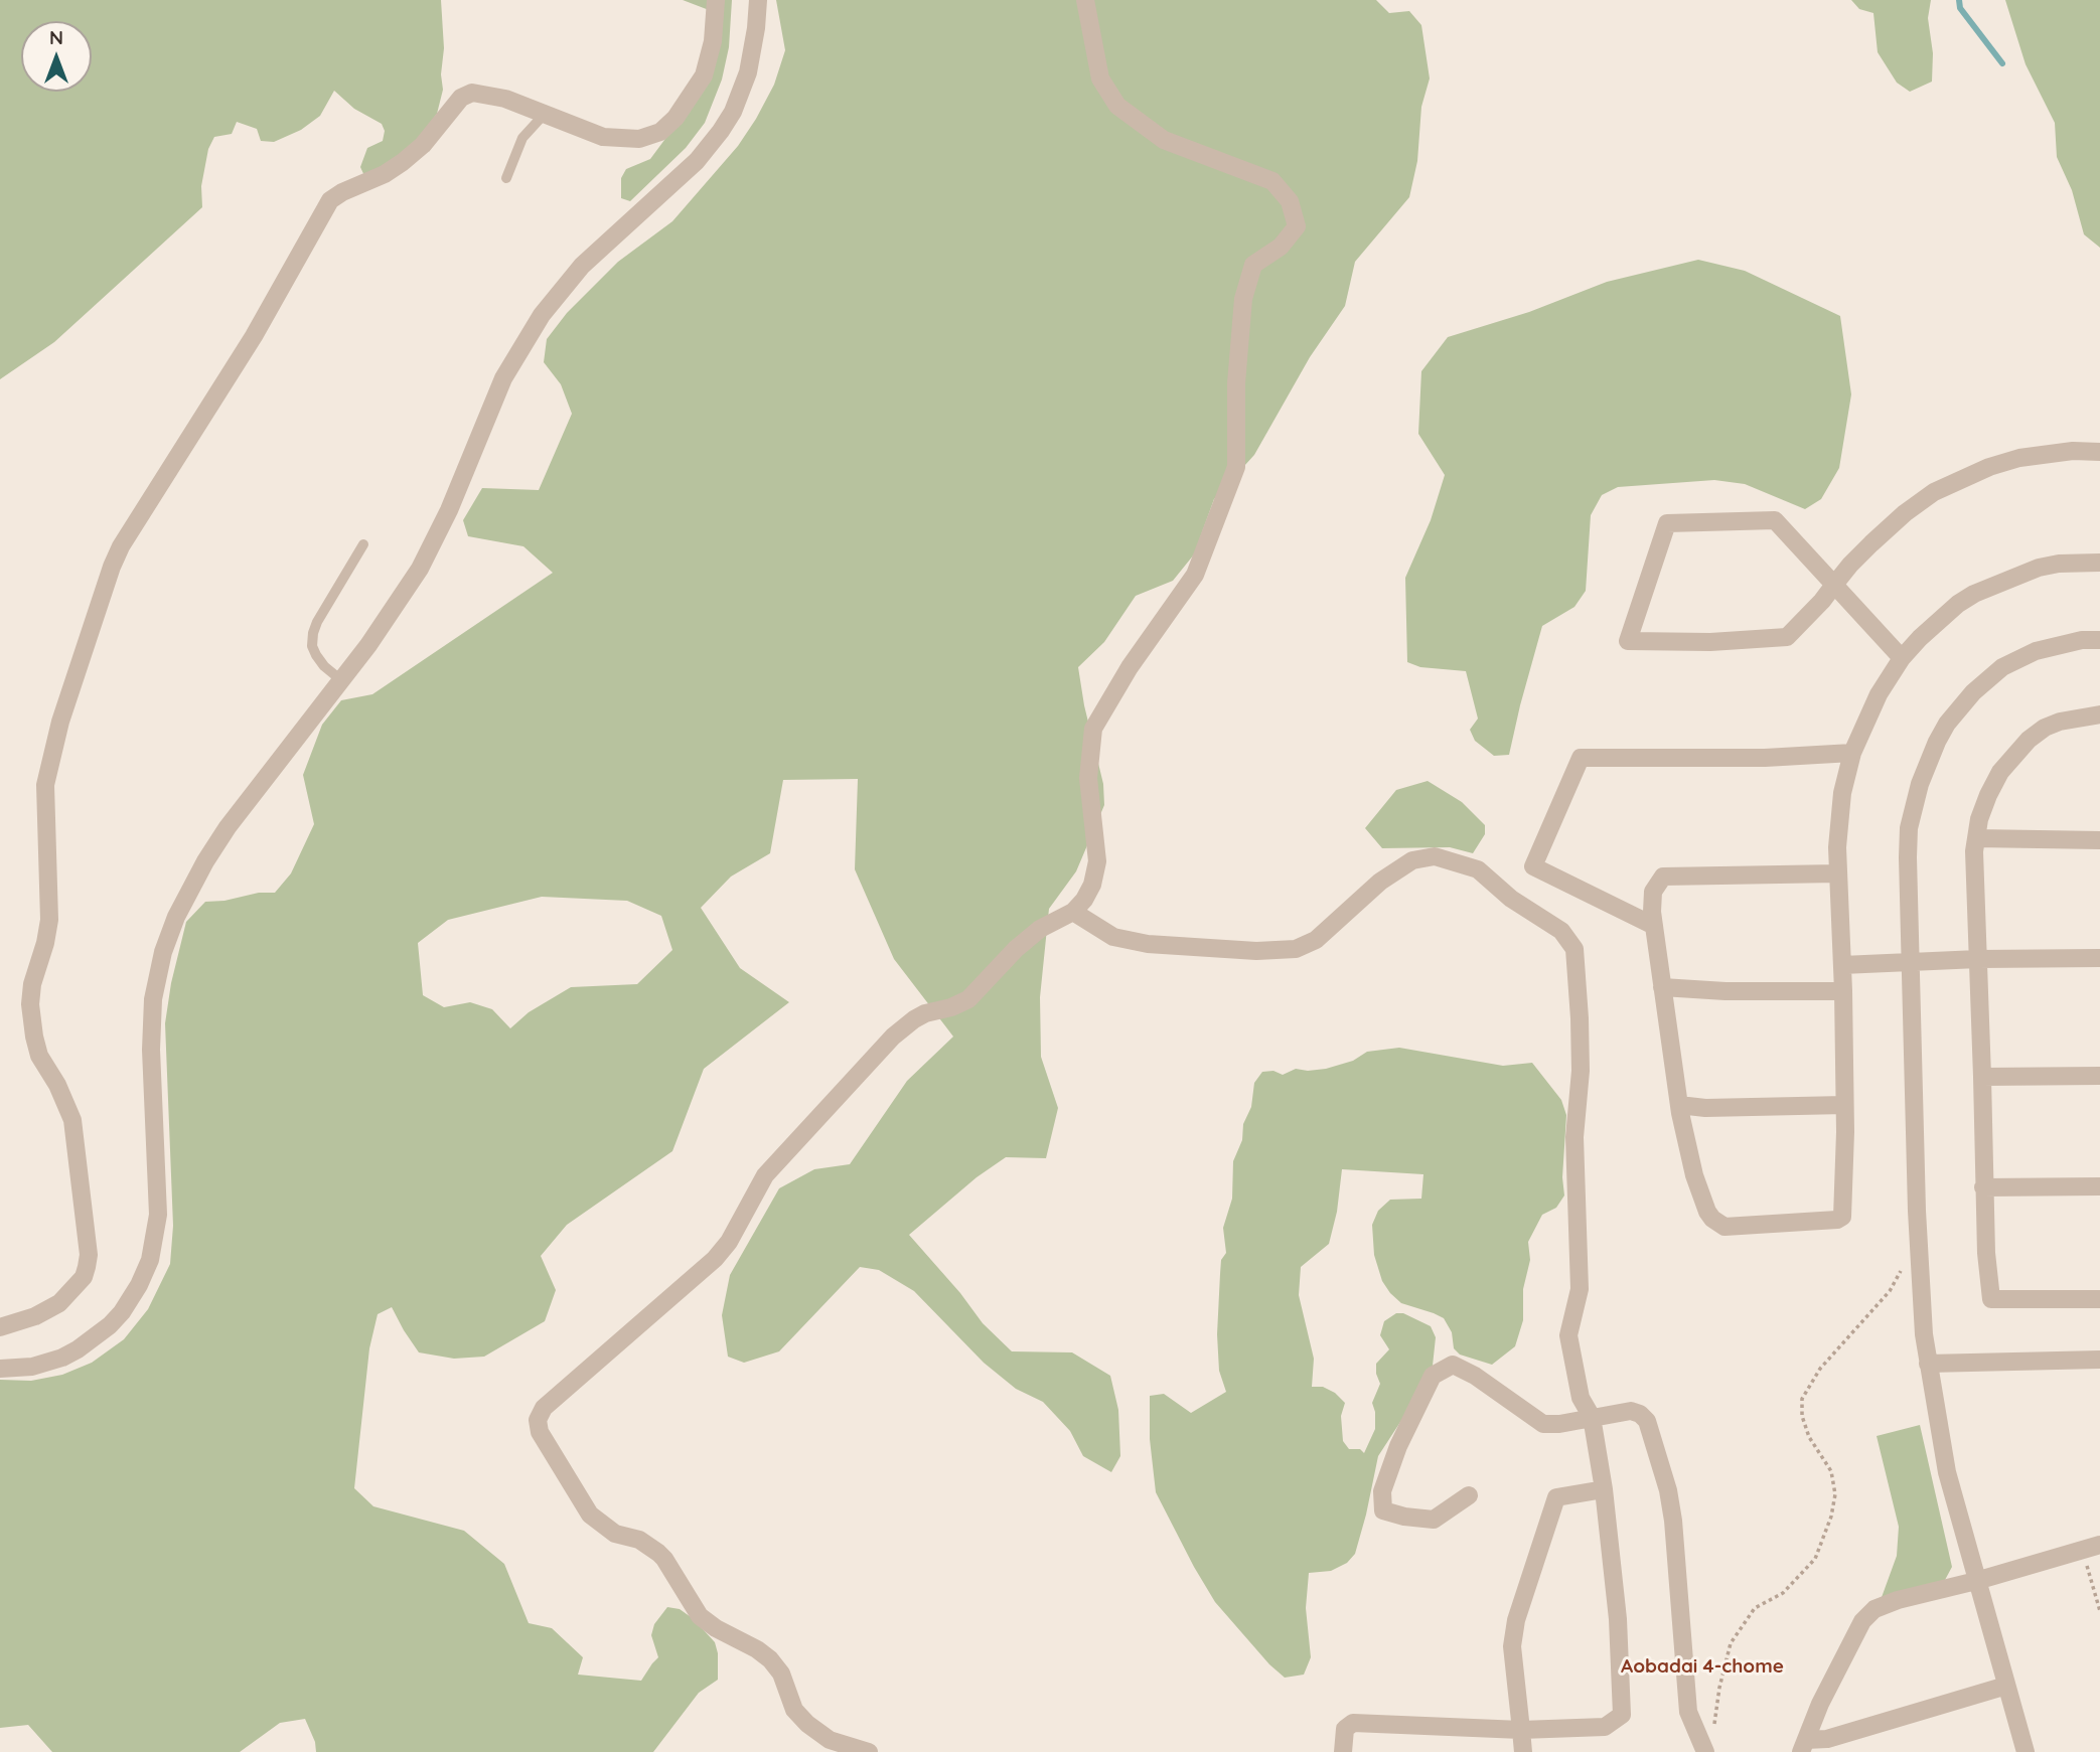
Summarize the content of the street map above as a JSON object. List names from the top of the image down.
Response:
{
  "districts": ["Aobadai 4-chome"],
  "north": "top"
}
